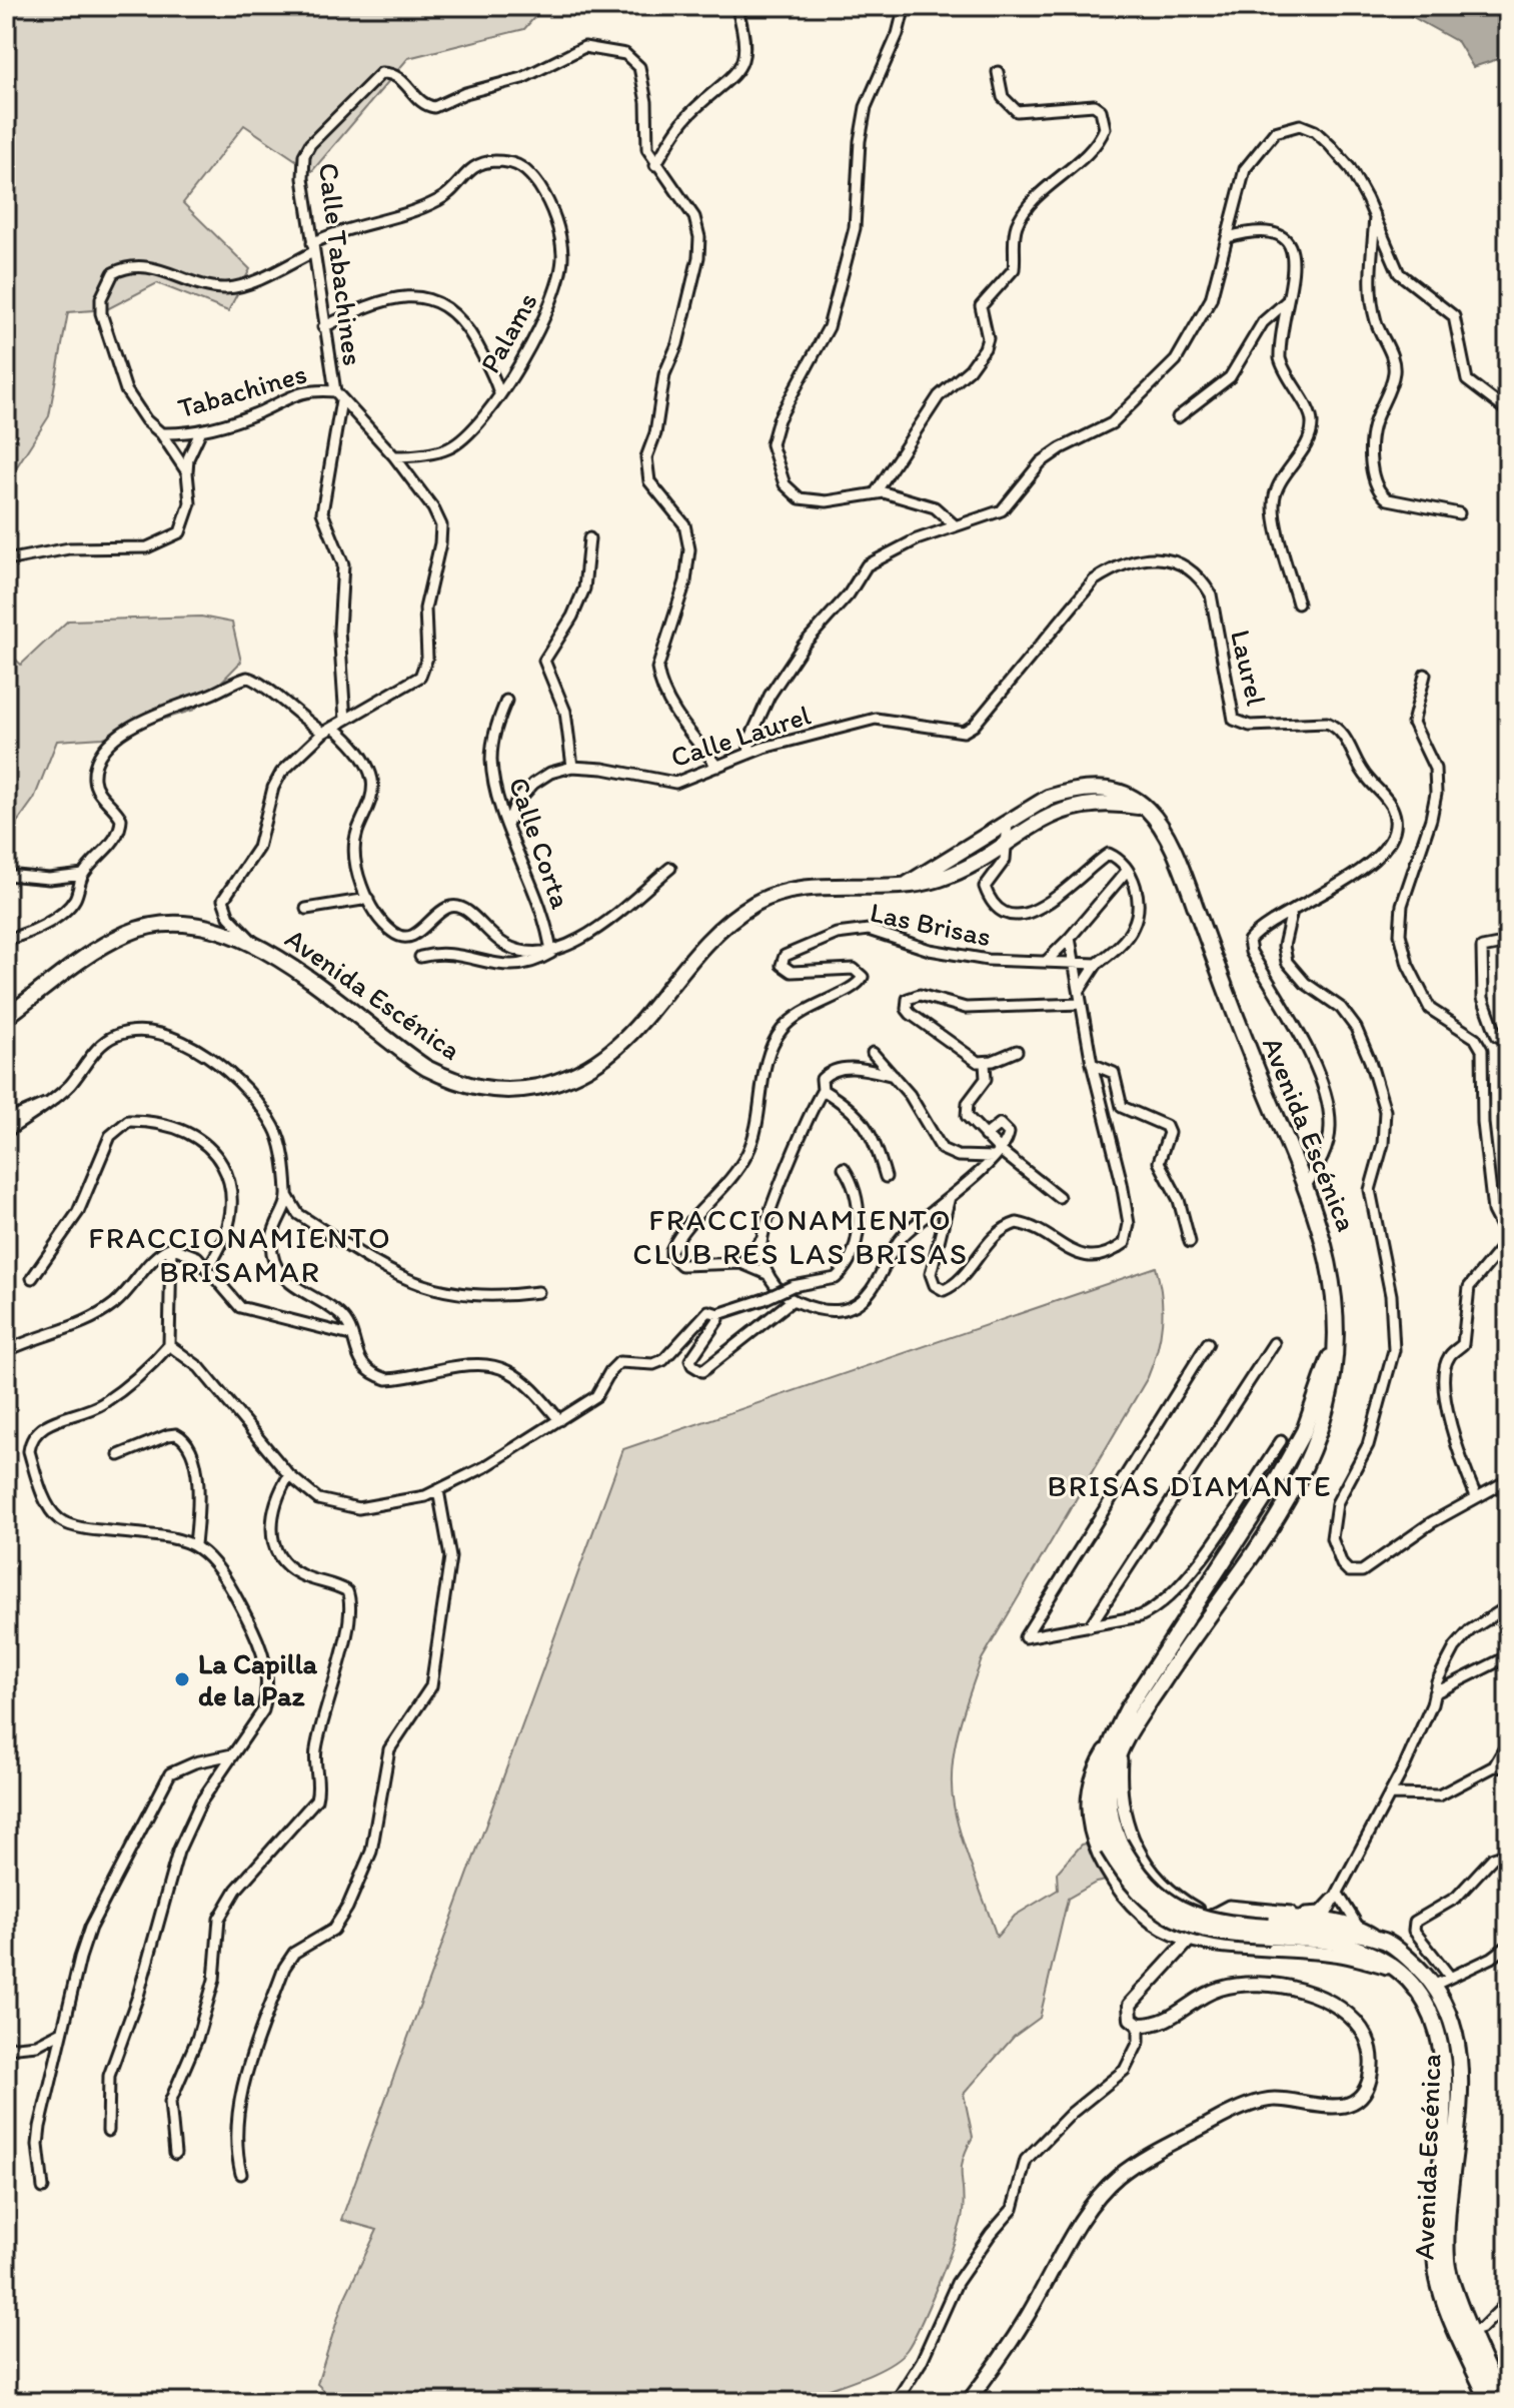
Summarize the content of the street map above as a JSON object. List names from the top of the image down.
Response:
{
  "streets": {
    "main road": ["Avenida Escénica"],
    "street": [
      "Calle Tabachines",
      "Palams",
      "Tabachines",
      "Laurel",
      "Calle Laurel",
      "Calle Corta",
      "Las Brisas"
    ]
  },
  "crossings": [
    ["Calle Tabachines", "Palams"],
    ["Calle Tabachines", "Tabachines"],
    ["Calle Tabachines", "Calle Laurel"],
    ["Palams", "Tabachines"],
    ["Laurel", "Calle Laurel"],
    ["Laurel", "Avenida Escénica"],
    ["Calle Laurel", "Calle Corta"]
  ],
  "districts": ["FRACCIONAMIENTO CLUB RES LAS BRISAS", "FRACCIONAMIENTO BRISAMAR", "BRISAS DIAMANTE"],
  "places": ["La Capilla de la Paz"]
}
